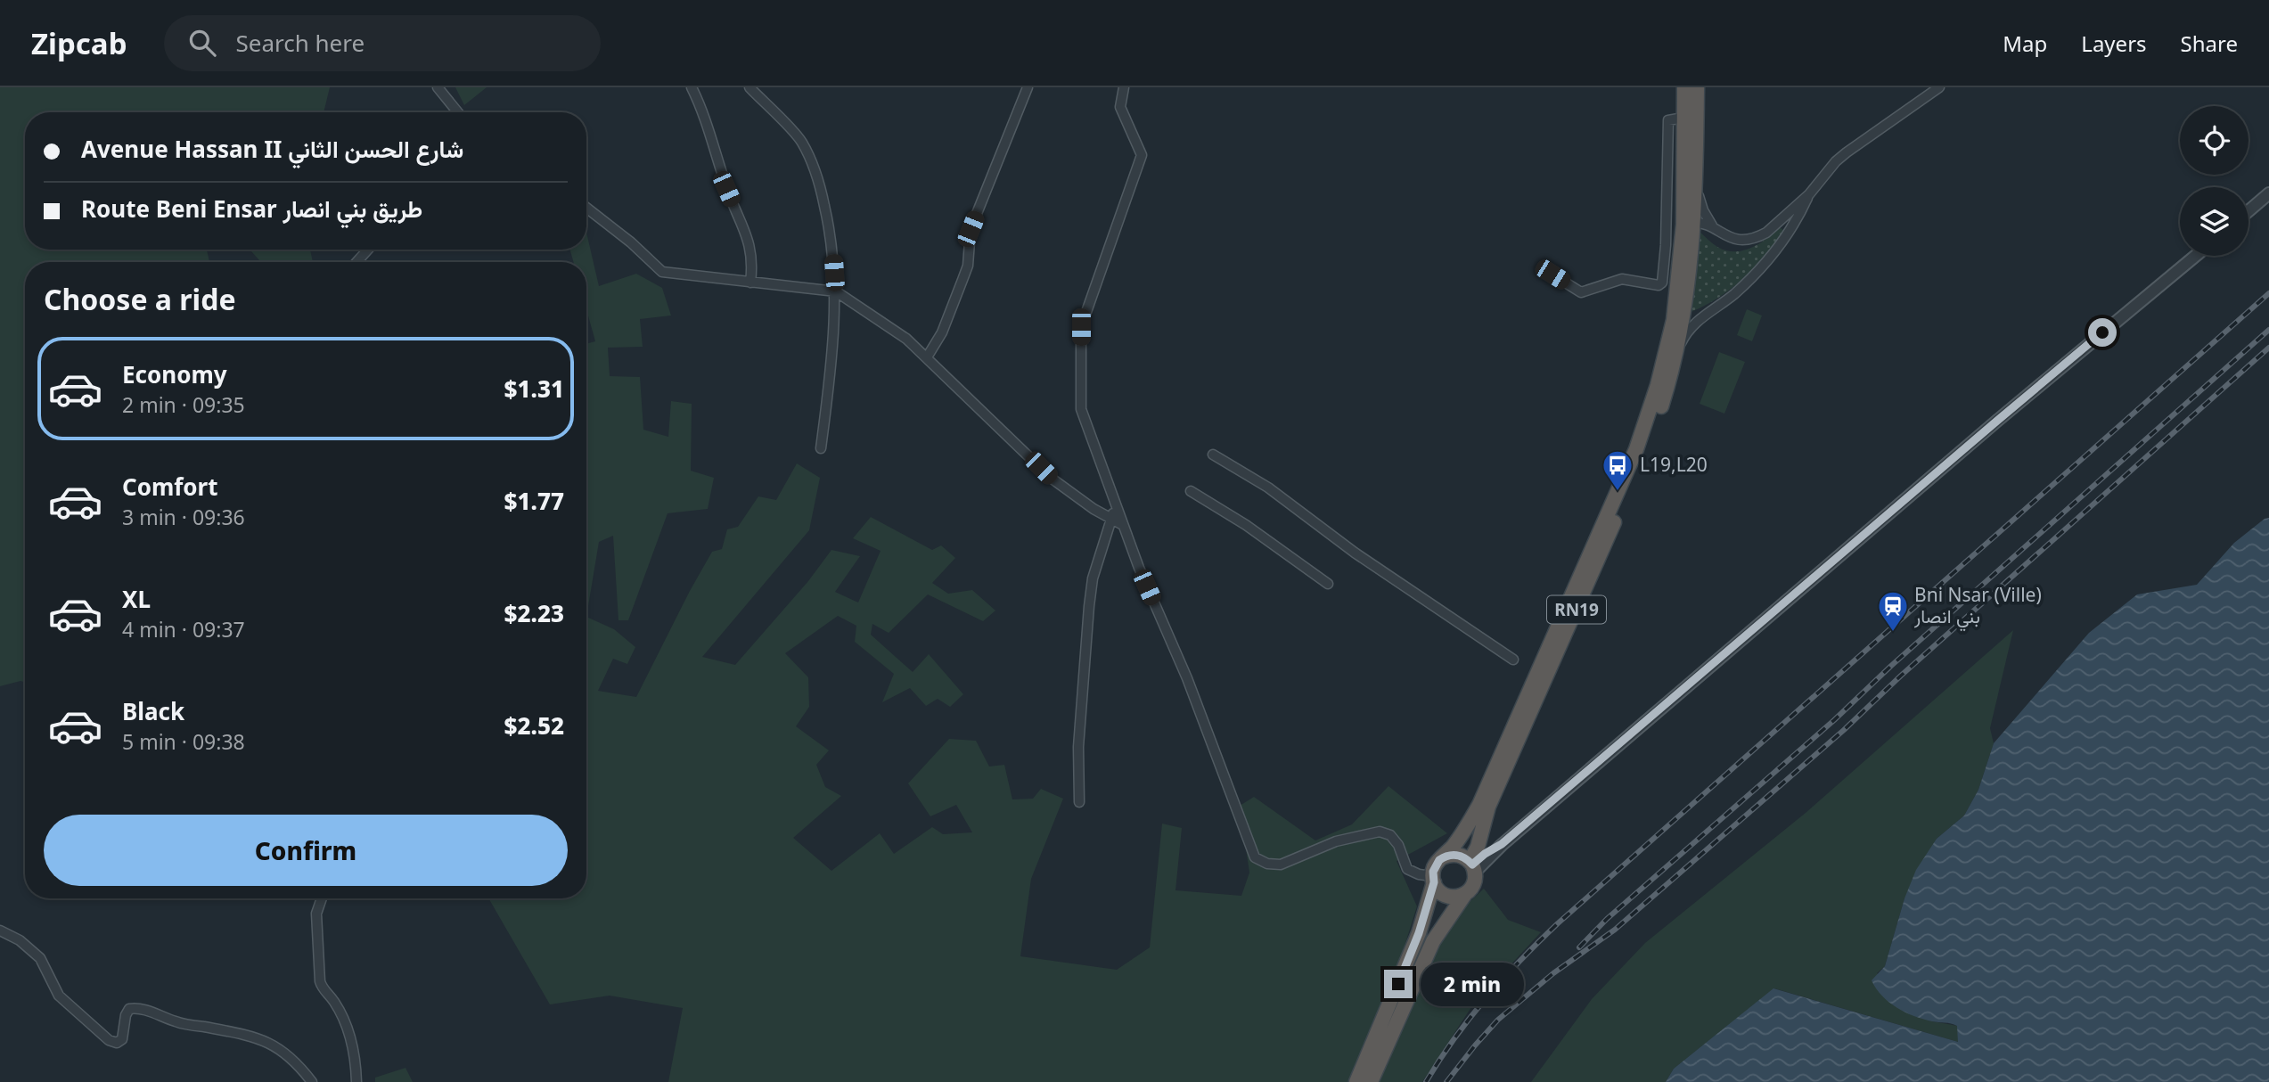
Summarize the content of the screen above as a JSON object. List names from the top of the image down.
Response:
{
  "streets": {
    "highway": ["RN19"]
  },
  "places": {
    "bus stop": ["L19,L20"],
    "station": ["Bni Nsar (Ville) بني انصار"]
  },
  "page": {
    "header": "Zipcab",
    "search": "Search here",
    "nav": ["Map", "Layers", "Share"],
    "banner": ["Avenue Hassan II شارع الحسن الثاني", "Route Beni Ensar طريق بني انصار"],
    "heading": "Choose a ride",
    "list": [
      {
        "name": "Economy",
        "note": "2 min · 09:35",
        "value": "$1.31"
      },
      {
        "name": "Comfort",
        "note": "3 min · 09:36",
        "value": "$1.77"
      },
      {
        "name": "XL",
        "note": "4 min · 09:37",
        "value": "$2.23"
      },
      {
        "name": "Black",
        "note": "5 min · 09:38",
        "value": "$2.52"
      }
    ],
    "buttons": "Confirm",
    "bubble": "2 min"
  }
}
